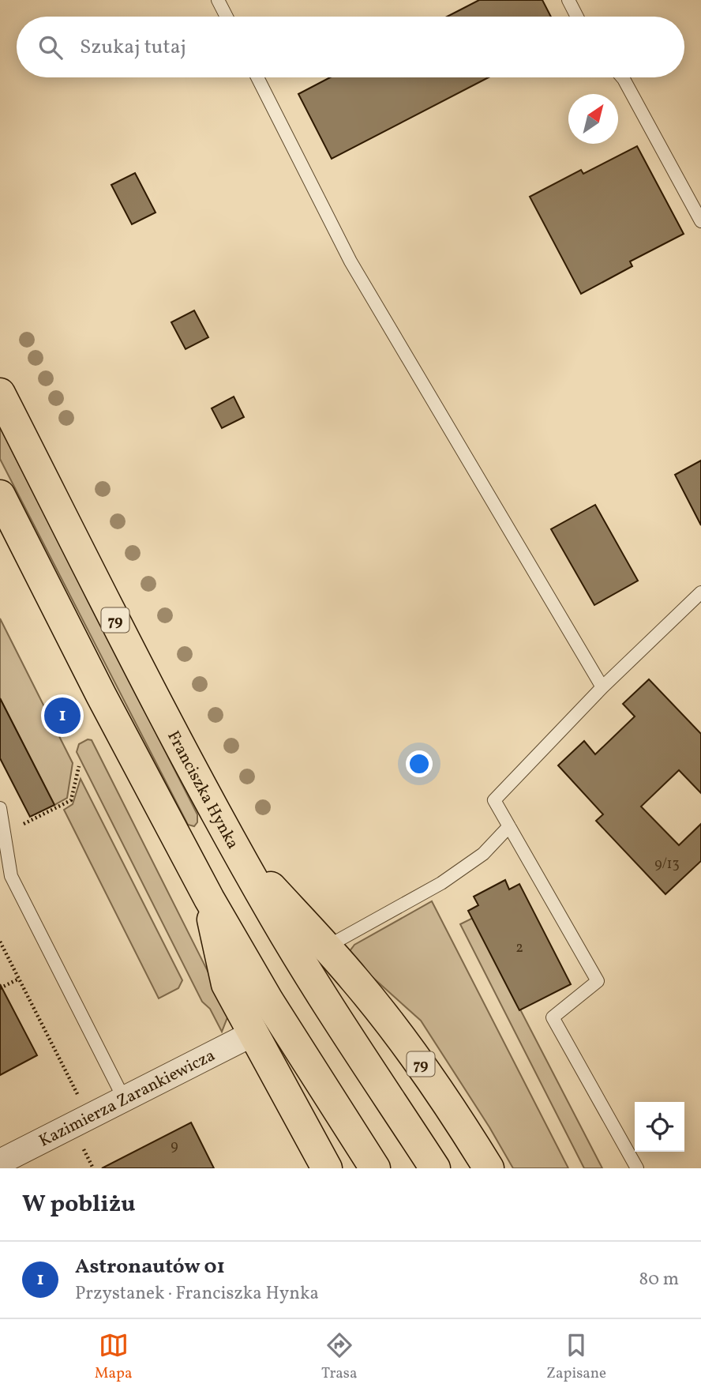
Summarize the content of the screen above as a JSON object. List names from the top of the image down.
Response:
{
  "streets": {
    "main road": ["79", "Franciszka Hynka"],
    "street": ["Kazimierza Zarankiewicza"]
  },
  "crossings": [
    ["79", "Franciszka Hynka"]
  ],
  "house_numbers": ["9/13", "2", "9"],
  "north": "top right",
  "page": {
    "search": "Szukaj tutaj",
    "pins": "1",
    "heading": "W pobliżu",
    "list": [
      {
        "mark": "1",
        "name": "Astronautów 01",
        "note": "Przystanek · Franciszka Hynka",
        "value": "80 m"
      }
    ],
    "nav": ["Mapa", "Trasa", "Zapisane"]
  }
}
